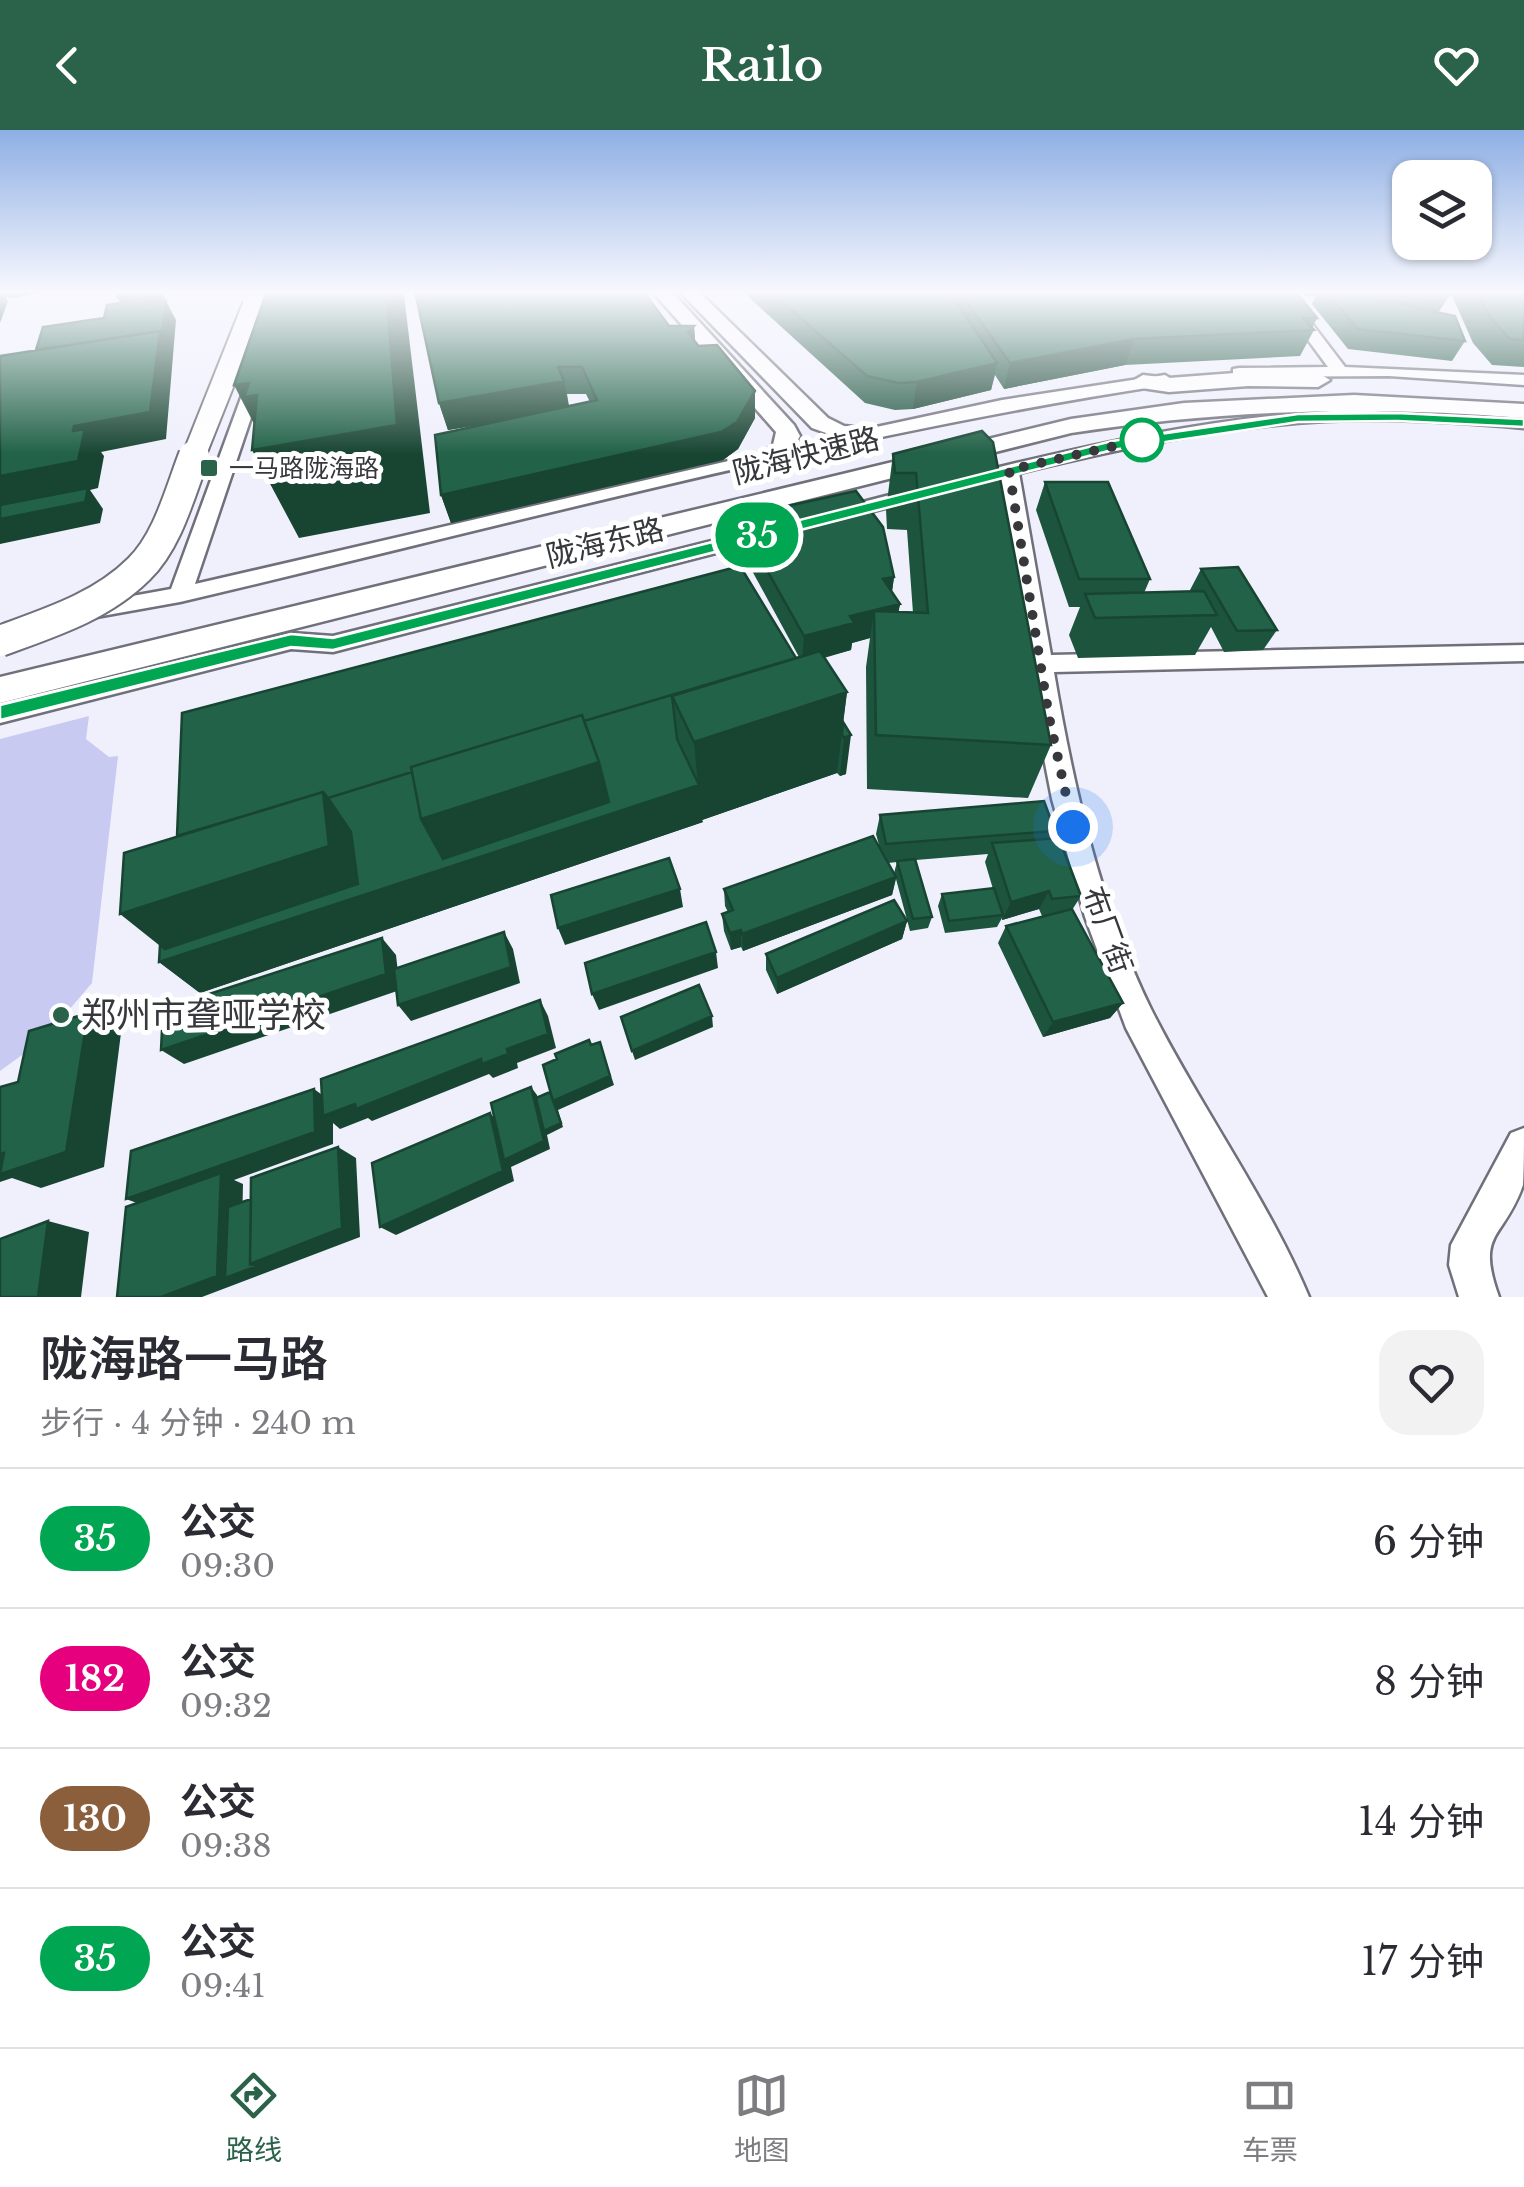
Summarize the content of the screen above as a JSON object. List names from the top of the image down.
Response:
{
  "streets": {
    "highway": ["陇海快速路"],
    "street": ["陇海东路", "布厂街"]
  },
  "crossings": [
    ["陇海东路", "布厂街"]
  ],
  "places": {
    "transit": ["一马路陇海路"],
    "other": ["郑州市聋哑学校"]
  },
  "lines": ["bus line 35"],
  "page": {
    "header": "Railo",
    "on_map": "35",
    "heading": ["陇海路一马路", "步行 · 4 分钟 · 240 m"],
    "list": [
      {
        "mark": "35",
        "name": "公交",
        "note": "09:30",
        "value": "6 分钟"
      },
      {
        "mark": "182",
        "name": "公交",
        "note": "09:32",
        "value": "8 分钟"
      },
      {
        "mark": "130",
        "name": "公交",
        "note": "09:38",
        "value": "14 分钟"
      },
      {
        "mark": "35",
        "name": "公交",
        "note": "09:41",
        "value": "17 分钟"
      }
    ],
    "tabs": ["路线", "地图", "车票"]
  }
}
